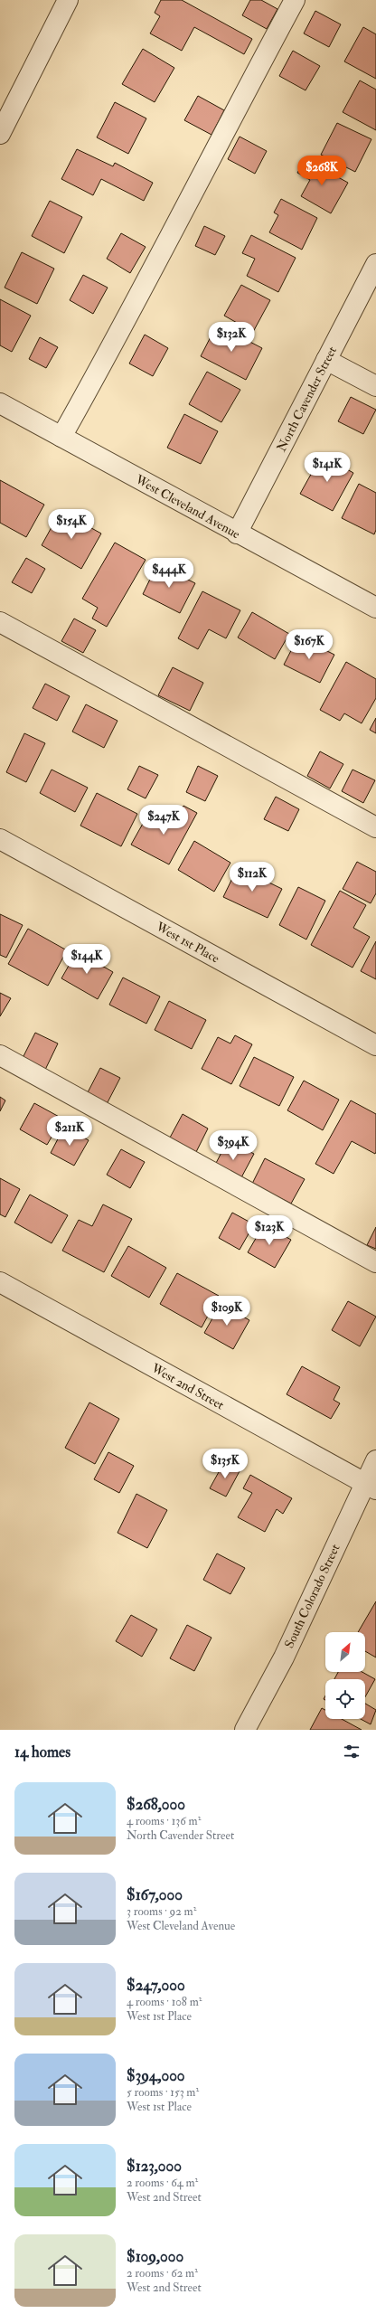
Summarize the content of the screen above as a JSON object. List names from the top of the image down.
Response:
{
  "streets": {
    "street": [
      "North Cavender Street",
      "West Cleveland Avenue",
      "West 1st Place",
      "West 2nd Street",
      "South Colorado Street"
    ]
  },
  "crossings": [
    ["North Cavender Street", "West Cleveland Avenue"],
    ["West 2nd Street", "South Colorado Street"]
  ],
  "north": "top right",
  "page": {
    "price": [
      "$268K",
      "$132K",
      "$141K",
      "$154K",
      "$444K",
      "$167K",
      "$247K",
      "$112K",
      "$144K",
      "$211K",
      "$394K",
      "$123K",
      "$109K",
      "$135K"
    ],
    "heading": "14 homes",
    "list": [
      {
        "name": "$268,000",
        "note": "4 rooms · 136 m² · North Cavender Street"
      },
      {
        "name": "$167,000",
        "note": "3 rooms · 92 m² · West Cleveland Avenue"
      },
      {
        "name": "$247,000",
        "note": "4 rooms · 108 m² · West 1st Place"
      },
      {
        "name": "$394,000",
        "note": "5 rooms · 153 m² · West 1st Place"
      },
      {
        "name": "$123,000",
        "note": "2 rooms · 64 m² · West 2nd Street"
      },
      {
        "name": "$109,000",
        "note": "2 rooms · 62 m² · West 2nd Street"
      }
    ]
  }
}
